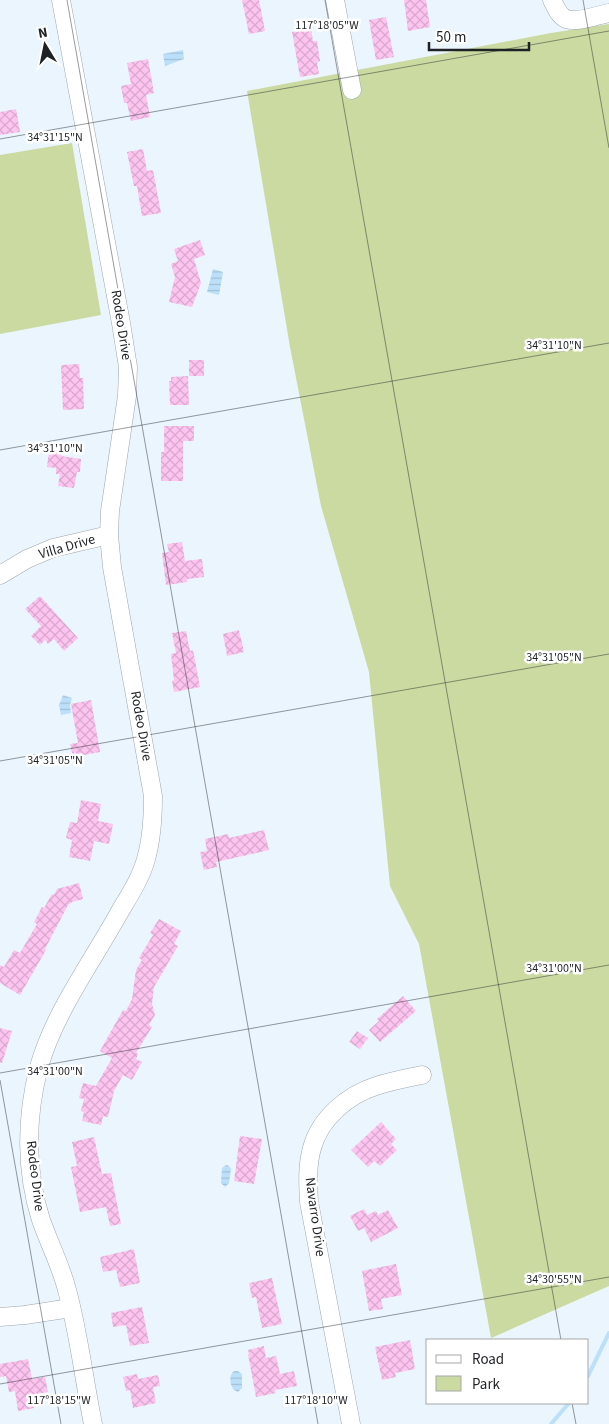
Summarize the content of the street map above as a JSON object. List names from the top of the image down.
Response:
{
  "streets": {
    "street": ["Rodeo Drive", "Villa Drive", "Navarro Drive"]
  },
  "crossings": [
    ["Rodeo Drive", "Villa Drive"]
  ],
  "legend": ["Road", "Park"],
  "scale_bar": "50 m",
  "north": "top",
  "coordinates": [
    "117°18'05\"W",
    "34°31'15\"N",
    "34°31'10\"N",
    "34°31'05\"N",
    "34°31'00\"N",
    "34°30'55\"N",
    "117°18'15\"W",
    "117°18'10\"W"
  ]
}
